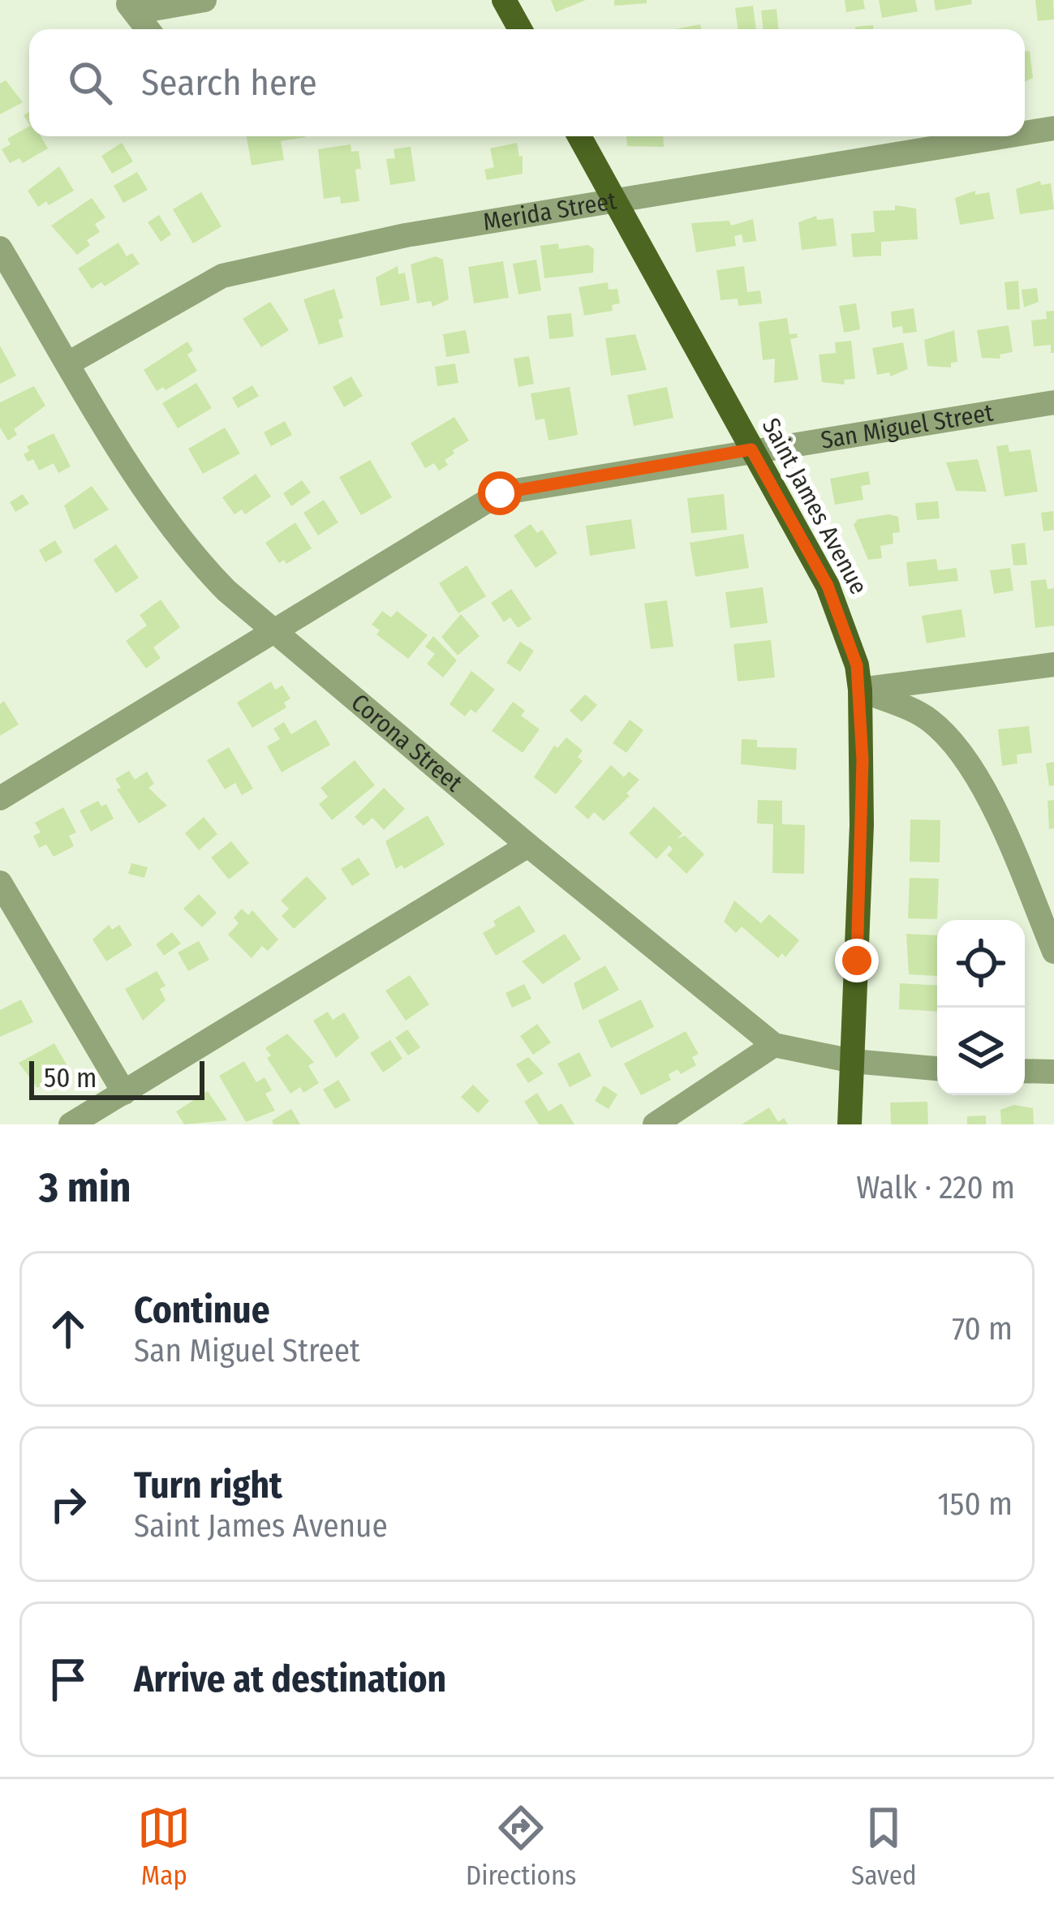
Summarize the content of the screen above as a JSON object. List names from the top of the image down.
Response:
{
  "streets": {
    "main road": ["Saint James Avenue"],
    "street": ["Merida Street", "San Miguel Street", "Corona Street"]
  },
  "crossings": [
    ["Merida Street", "Saint James Avenue"],
    ["Merida Street", "Corona Street"],
    ["San Miguel Street", "Saint James Avenue"],
    ["San Miguel Street", "Corona Street"],
    ["Saint James Avenue", "Corona Street"]
  ],
  "scale_bar": "50 m",
  "page": {
    "search": "Search here",
    "scale": "50 m",
    "heading": ["3 min", "Walk · 220 m"],
    "list": [
      ["Continue", "San Miguel Street", "70 m"],
      ["Turn right", "Saint James Avenue", "150 m"],
      "Arrive at destination"
    ],
    "nav": ["Map", "Directions", "Saved"]
  }
}
